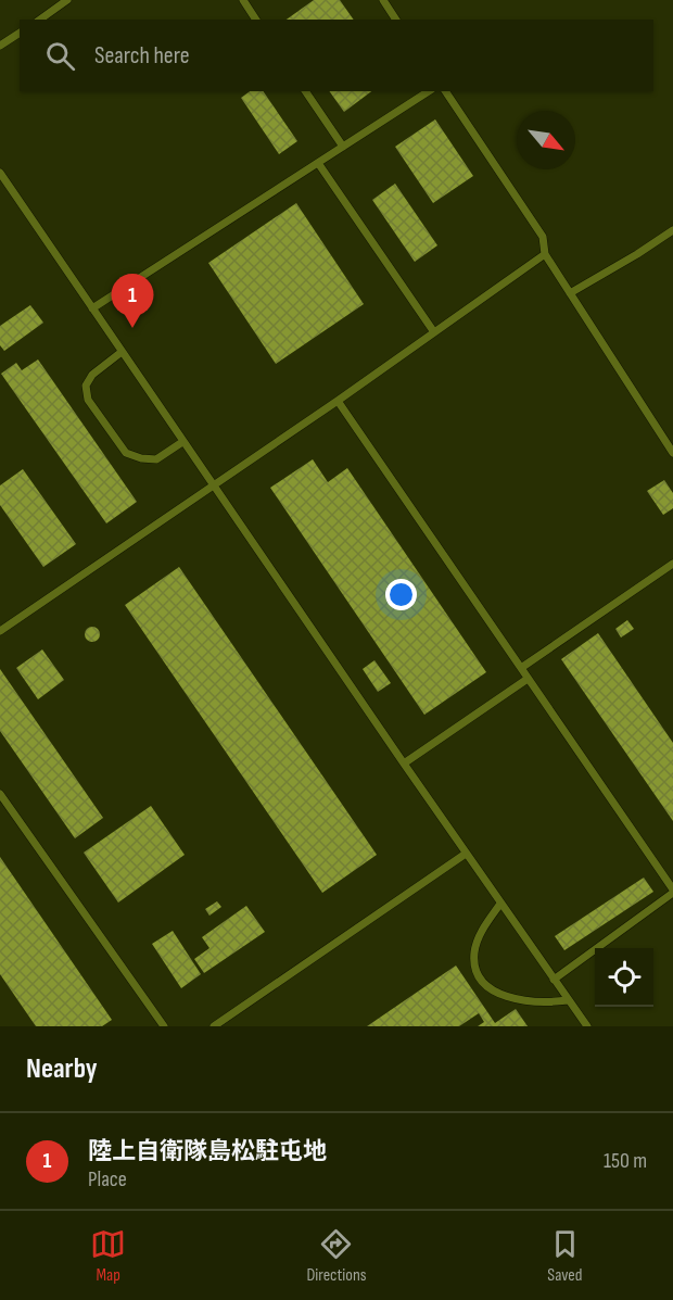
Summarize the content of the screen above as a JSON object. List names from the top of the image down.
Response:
{
  "north": "bottom right",
  "page": {
    "search": "Search here",
    "pins": "1",
    "heading": "Nearby",
    "list": [
      {
        "mark": "1",
        "name": "陸上自衛隊島松駐屯地",
        "note": "Place",
        "value": "150 m"
      }
    ],
    "nav": ["Map", "Directions", "Saved"]
  }
}
